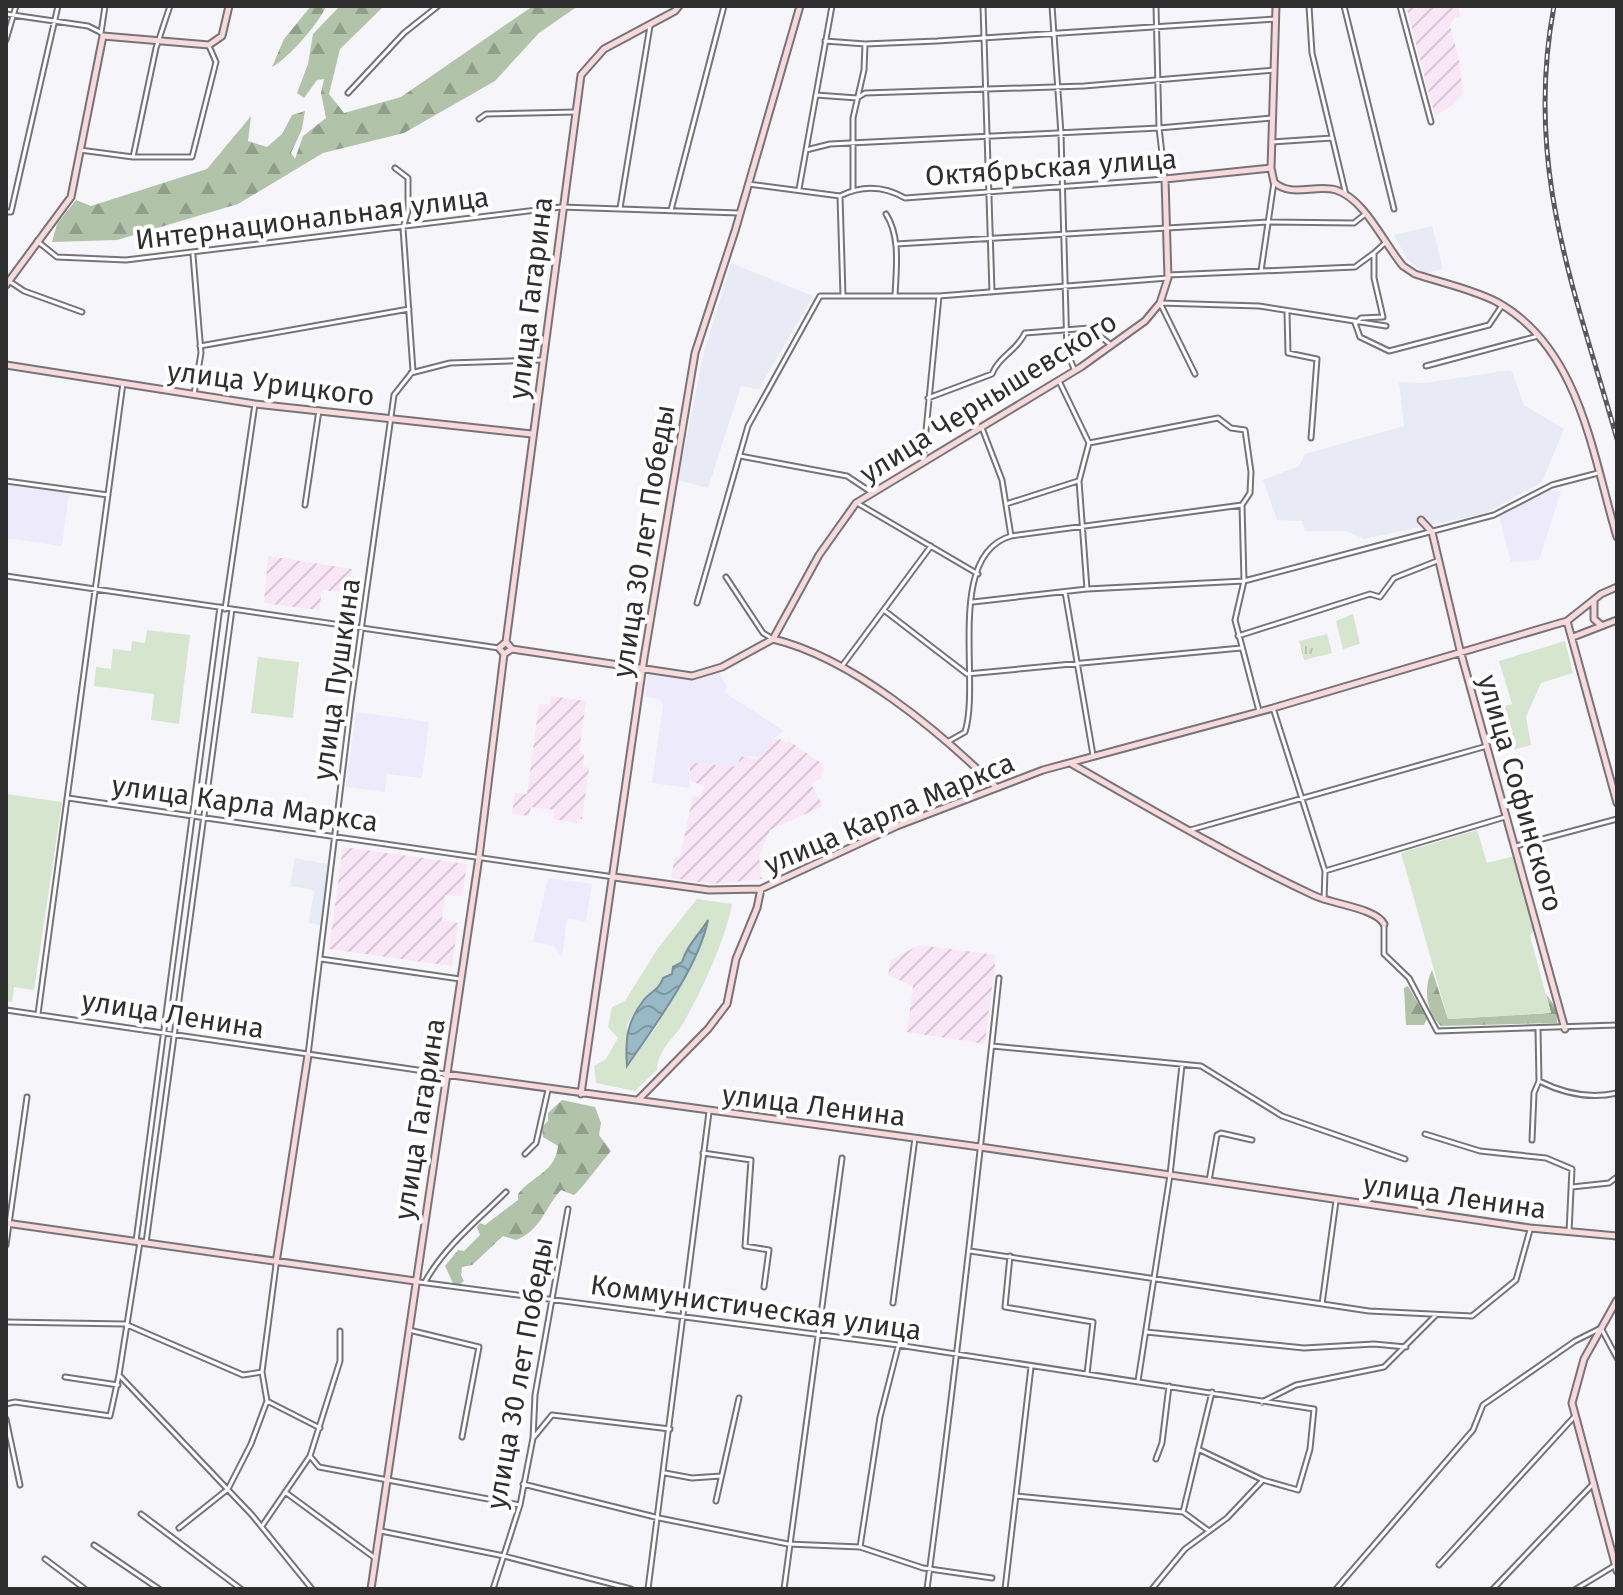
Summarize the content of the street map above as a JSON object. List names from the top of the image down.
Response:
{
  "streets": {
    "street": [
      "Октябрьская улица",
      "Интернациональная улица",
      "улица Гагарина",
      "улица Урицкого",
      "улица Чернышевского",
      "улица 30 лет Победы",
      "улица Пушкина",
      "улица Софинского",
      "улица Карла Маркса",
      "улица Ленина",
      "Коммунистическая улица"
    ]
  },
  "crossings": [
    ["Интернациональная улица", "улица Гагарина"],
    ["Интернациональная улица", "улица 30 лет Победы"],
    ["улица Гагарина", "улица Урицкого"],
    ["улица Гагарина", "улица Карла Маркса"],
    ["улица Гагарина", "улица Ленина"],
    ["улица Гагарина", "Коммунистическая улица"],
    ["улица Урицкого", "улица Пушкина"],
    ["улица 30 лет Победы", "улица Карла Маркса"],
    ["улица 30 лет Победы", "улица Ленина"],
    ["улица 30 лет Победы", "Коммунистическая улица"],
    ["улица Пушкина", "улица Карла Маркса"],
    ["улица Пушкина", "улица Ленина"],
    ["улица Пушкина", "Коммунистическая улица"],
    ["улица Софинского", "улица Карла Маркса"]
  ]
}
